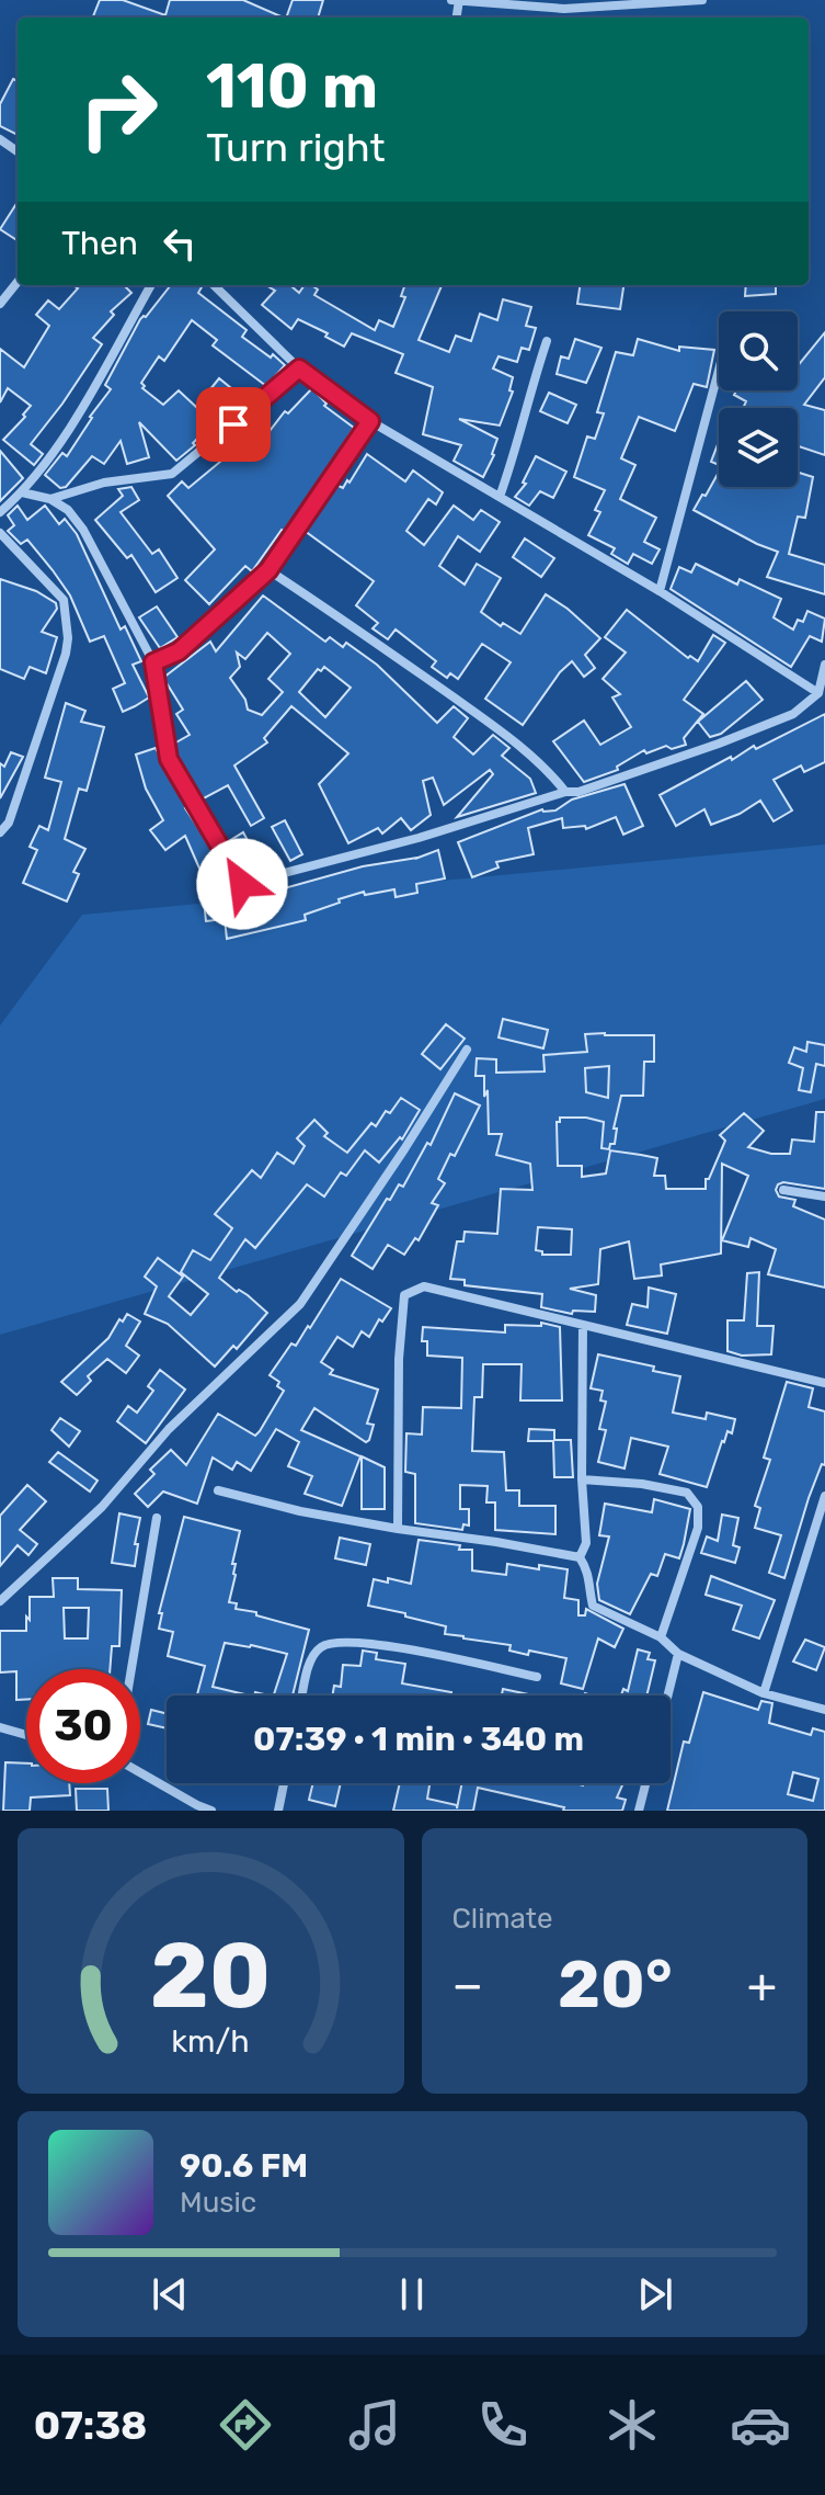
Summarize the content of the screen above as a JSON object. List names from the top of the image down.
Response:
{
  "page": {
    "turn": ["110 m", "Turn right"],
    "then": "Then",
    "limit": "30",
    "trip": "07:39 · 1 min · 340 m",
    "tile": "Climate",
    "heat": ["−", "20°", "+"],
    "song": ["90.6 FM", "Music"],
    "tabs": "07:38",
    "gauge": ["20", "km/h"]
  }
}
